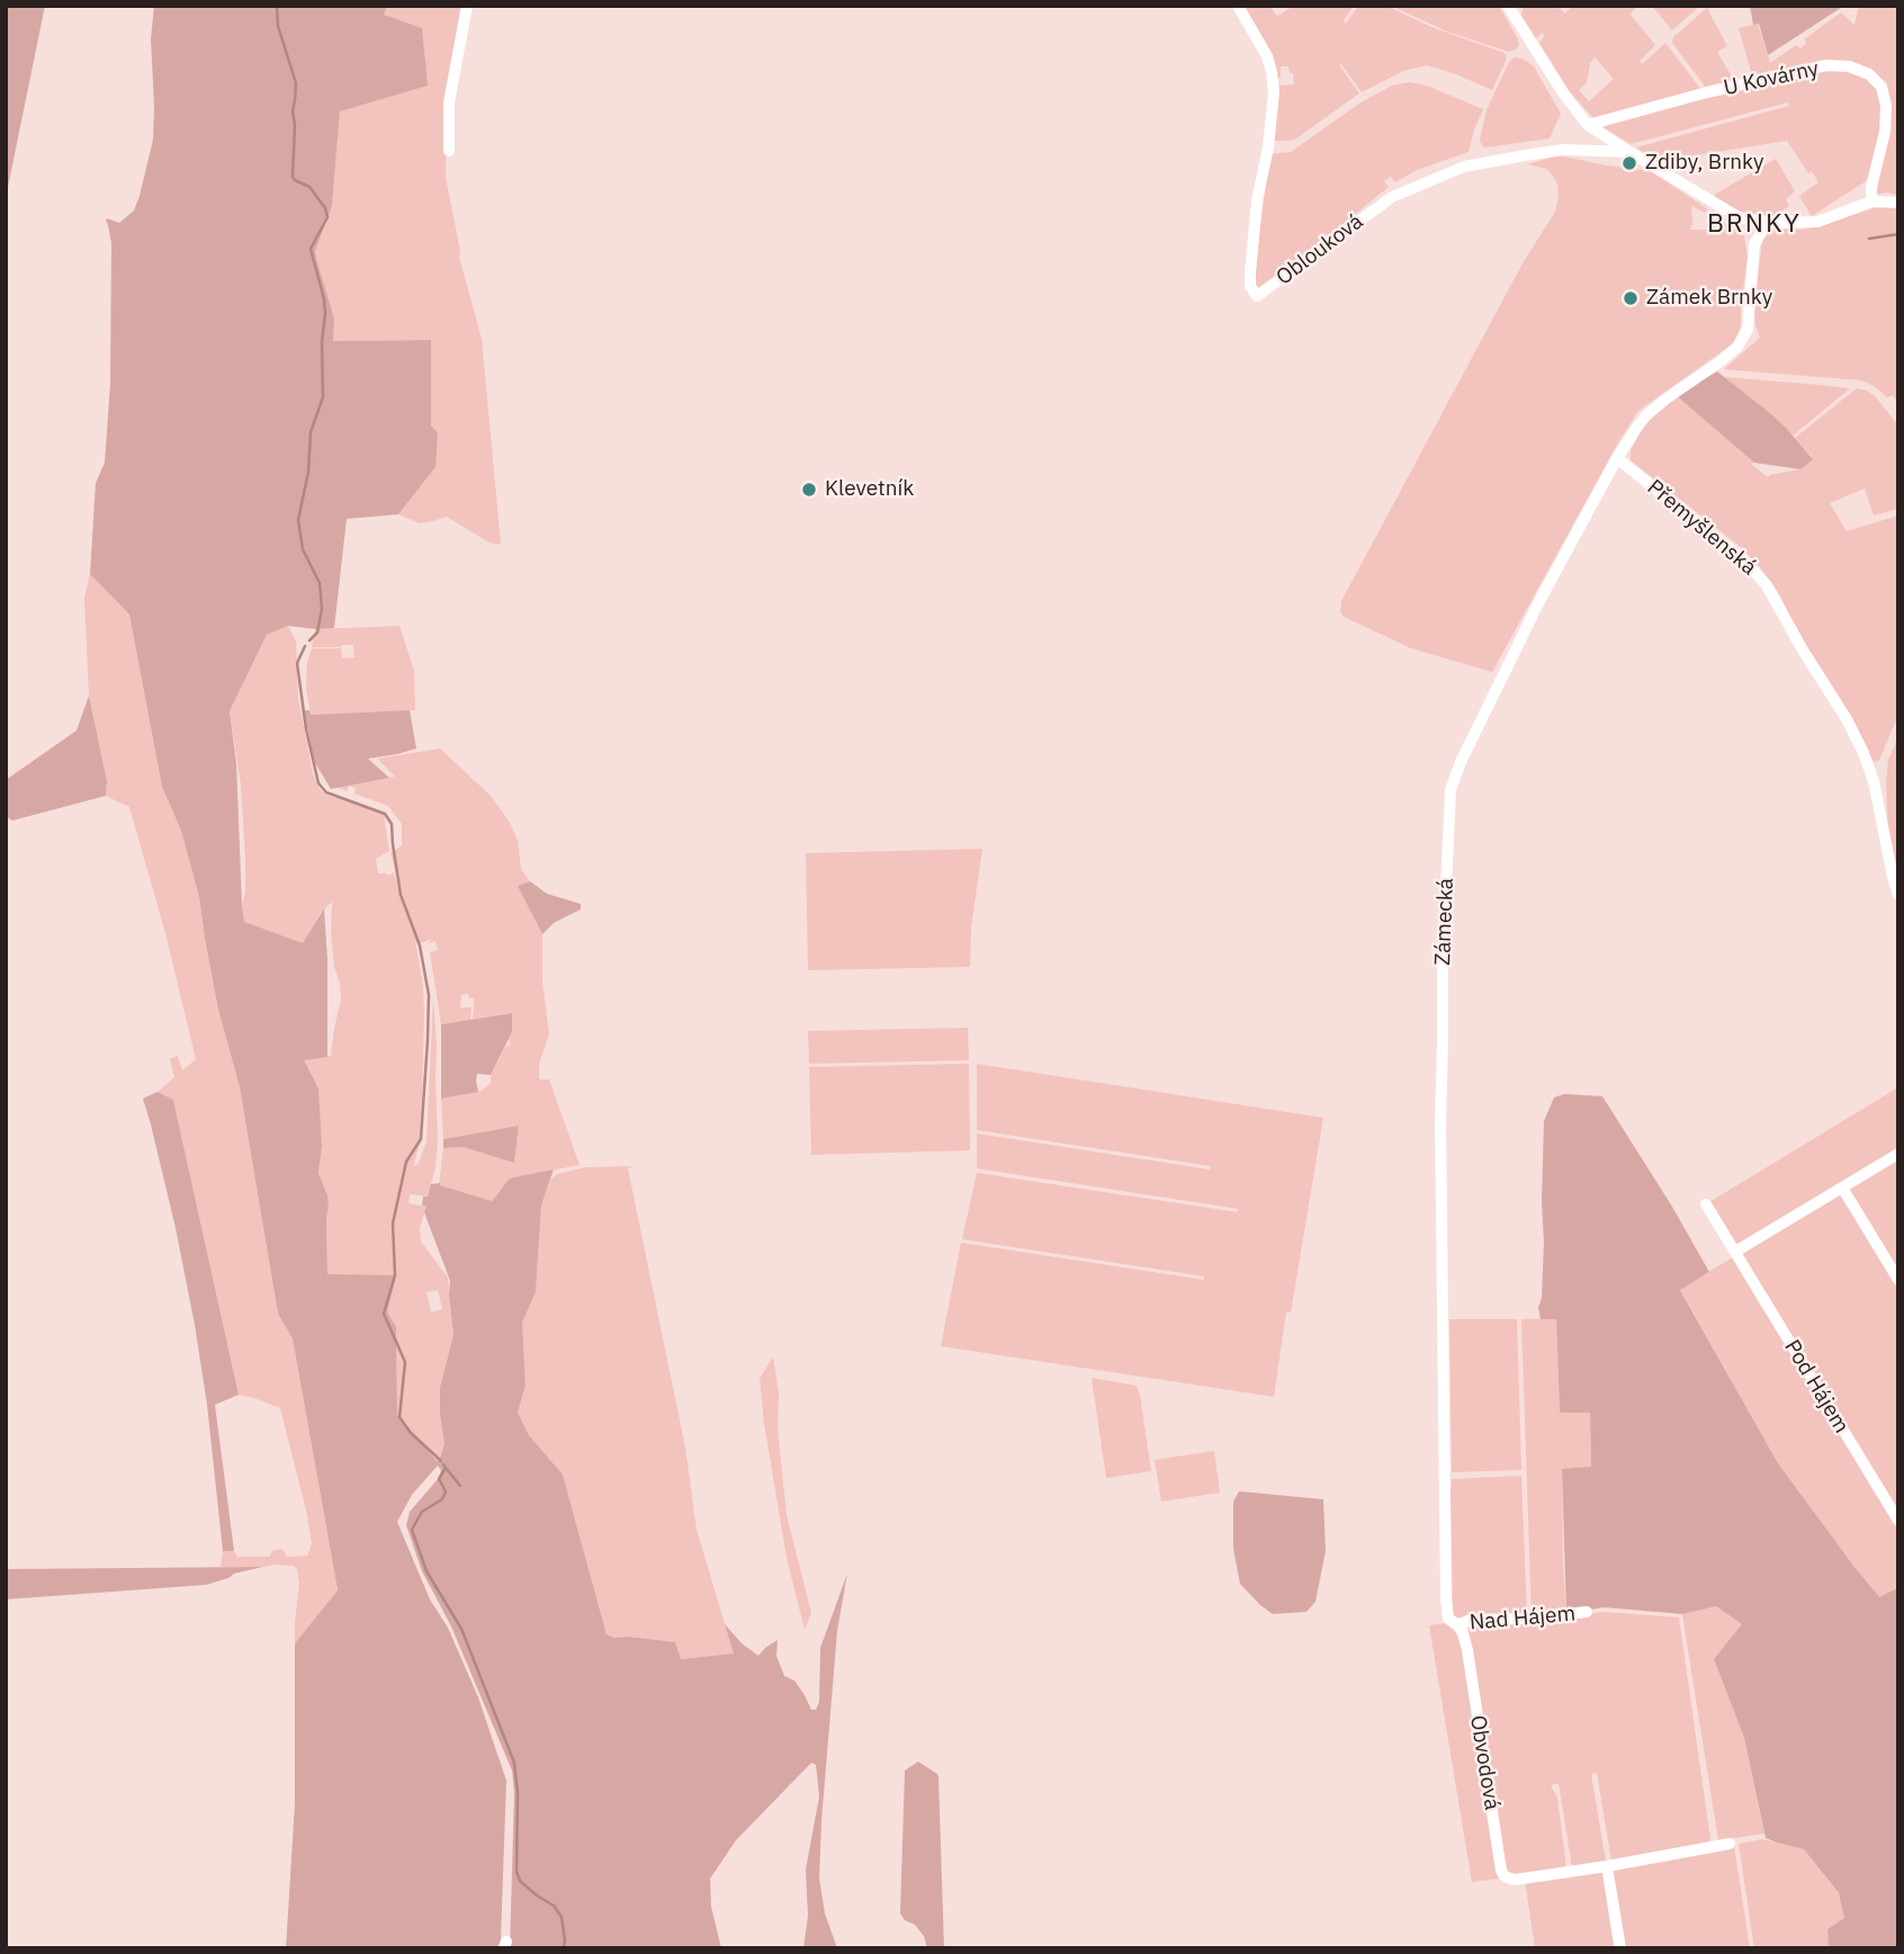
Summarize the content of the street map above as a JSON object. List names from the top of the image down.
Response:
{
  "streets": {
    "street": [
      "U Kovárny",
      "Oblouková",
      "Přemyšlenská",
      "Zámecká",
      "Pod Hájem",
      "Nad Hájem",
      "Obvodová"
    ]
  },
  "crossings": [
    ["Přemyšlenská", "Zámecká"],
    ["Zámecká", "Obvodová"],
    ["Nad Hájem", "Obvodová"]
  ],
  "districts": ["BRNKY"],
  "places": ["Zdiby, Brnky", "Zámek Brnky", "Klevetník"]
}
